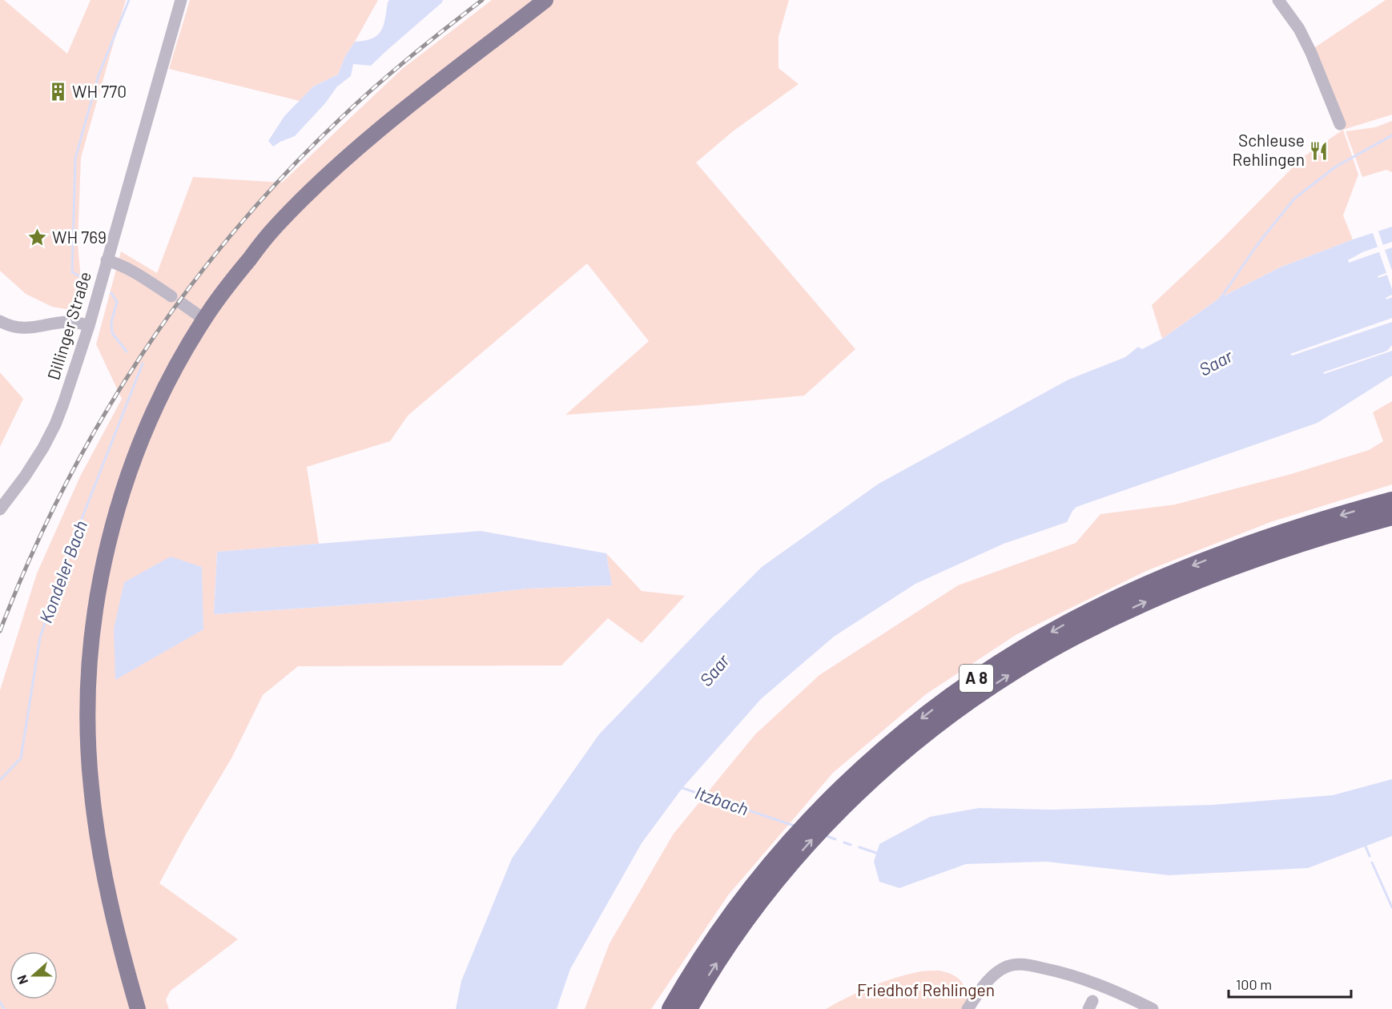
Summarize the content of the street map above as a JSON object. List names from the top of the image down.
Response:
{
  "streets": {
    "highway": ["A 8"],
    "street": ["Dillinger Straße"]
  },
  "water": ["Saar", "Kondeler Bach", "Itzbach"],
  "parks": ["Friedhof Rehlingen"],
  "places": {
    "building": ["WH 770"],
    "restaurant": ["Schleuse Rehlingen"],
    "place": ["WH 769"]
  },
  "scale_bar": "100 m",
  "north": "left"
}
